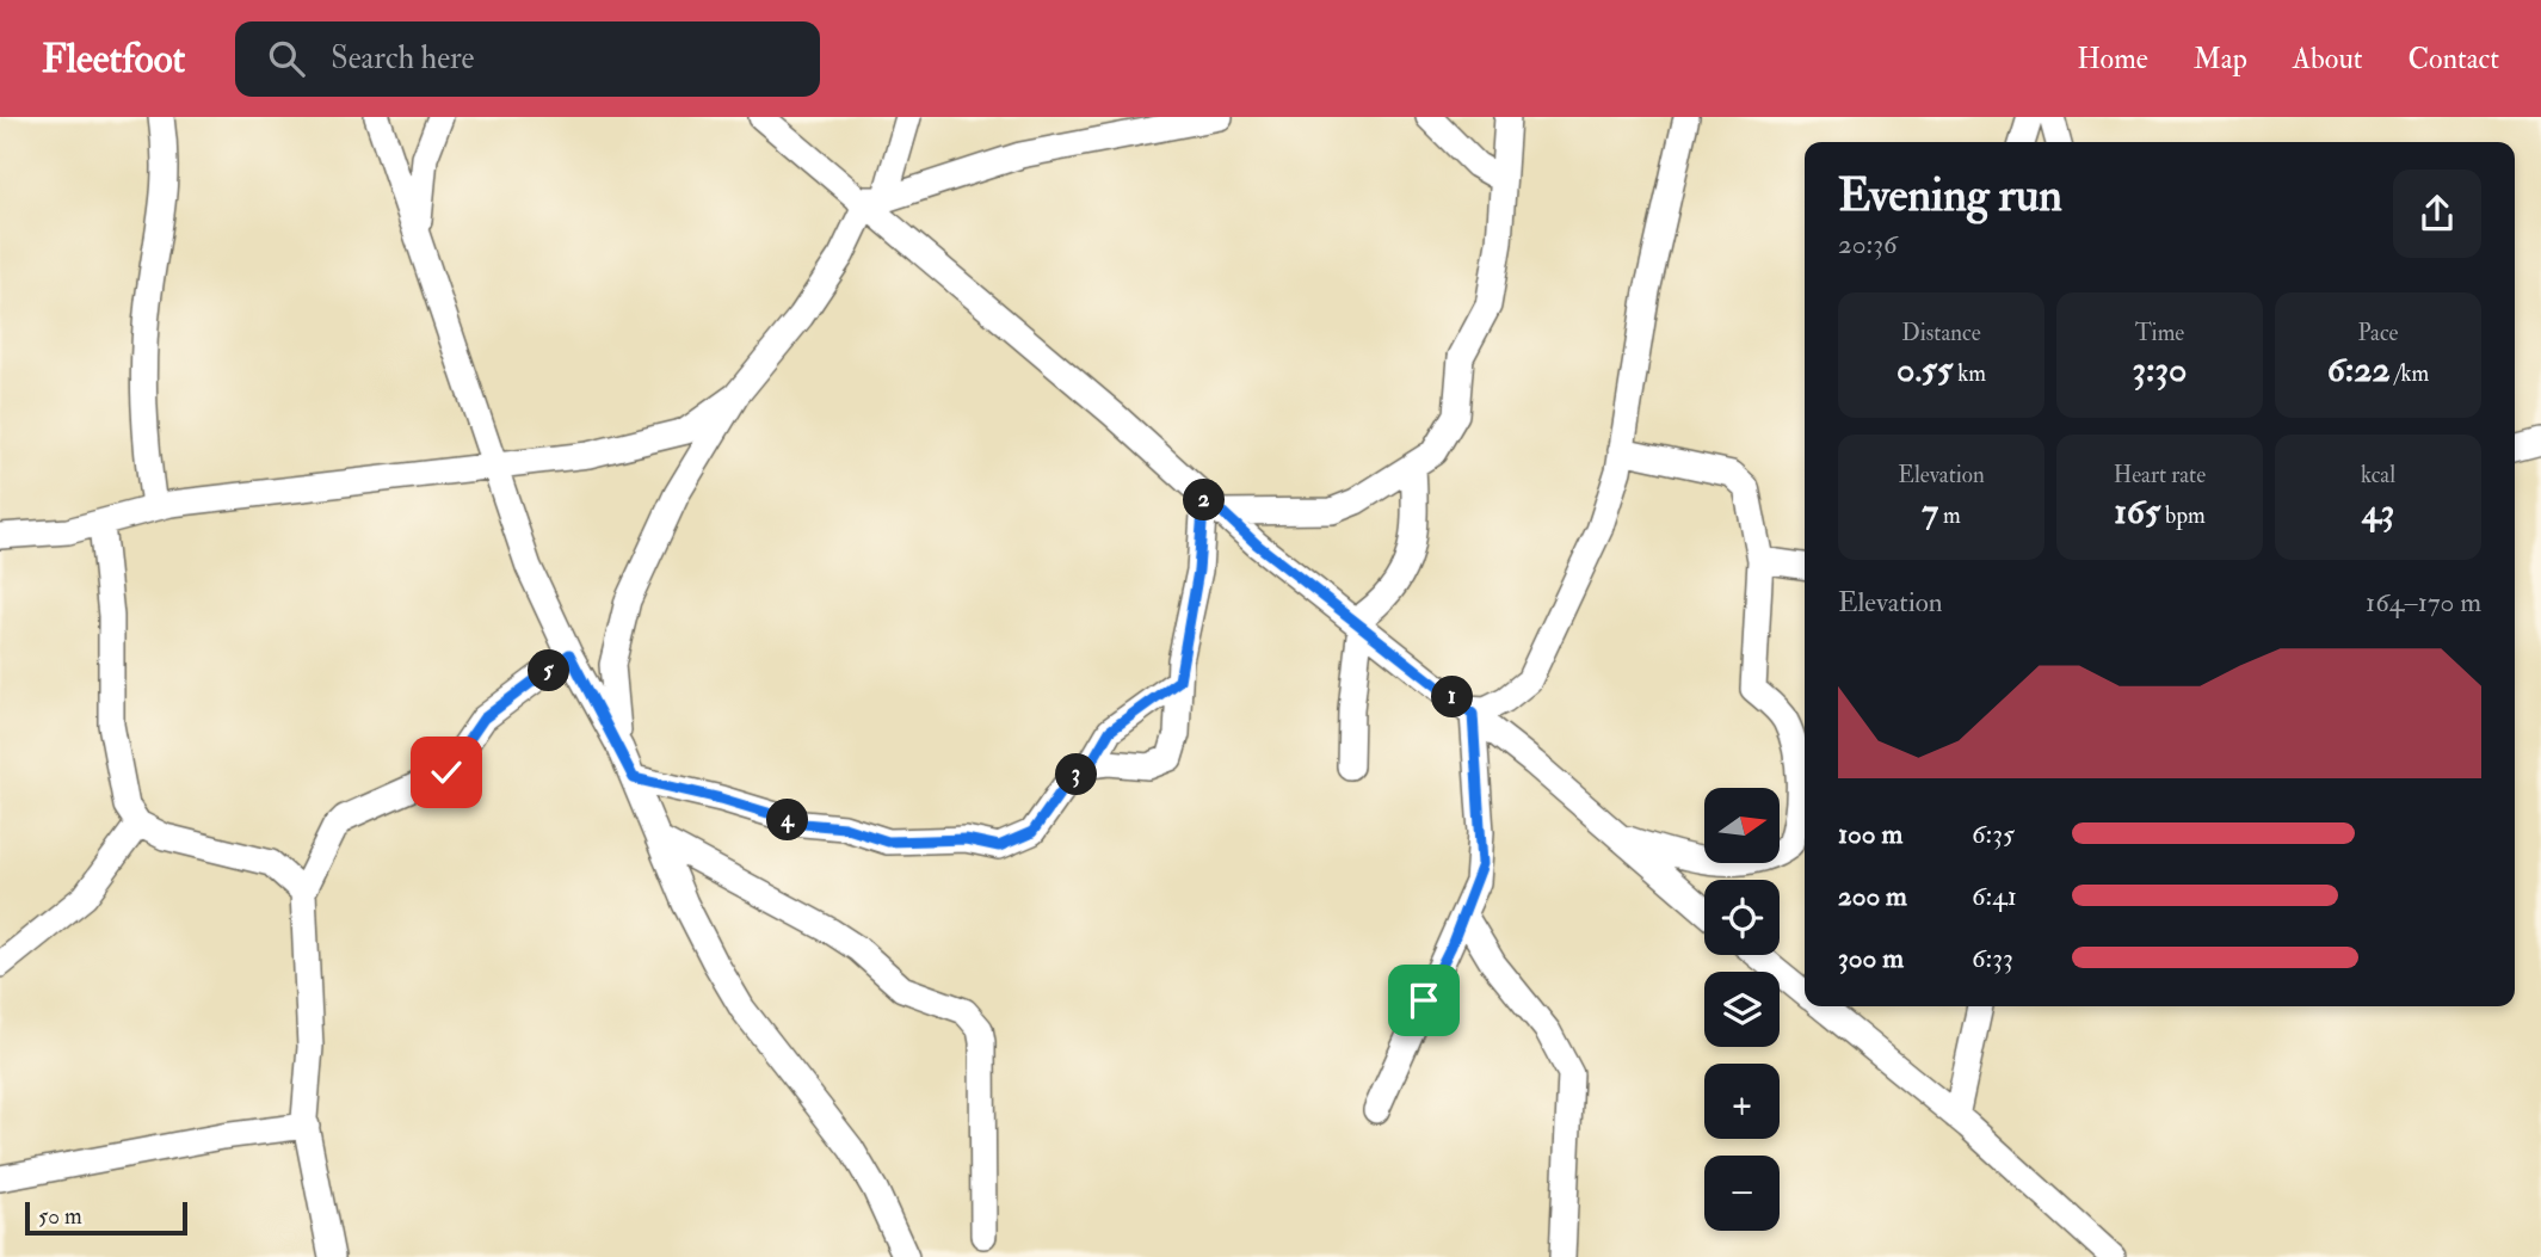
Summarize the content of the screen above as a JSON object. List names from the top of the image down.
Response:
{
  "scale_bar": "50 m",
  "north": "right",
  "page": {
    "header": "Fleetfoot",
    "search": "Search here",
    "nav": [
      "Home",
      "Map",
      "About",
      "Contact"
    ],
    "heading": ["Evening run", "20:36"],
    "stats": [
      ["Distance", "0.55 km"],
      ["Time", "3:30"],
      ["Pace", "6:22 /km"],
      ["Elevation", "7 m"],
      ["Heart rate", "165 bpm"],
      ["kcal", "43"]
    ],
    "pins": [
      "2",
      "5",
      "1",
      "3",
      "4"
    ],
    "chart": ["Elevation", "164–170 m"],
    "map_buttons": ["+", "−"],
    "list": [
      {
        "name": "100 m",
        "note": "6:35"
      },
      {
        "name": "200 m",
        "note": "6:41"
      },
      {
        "name": "300 m",
        "note": "6:33"
      }
    ],
    "scale": "50 m"
  }
}
